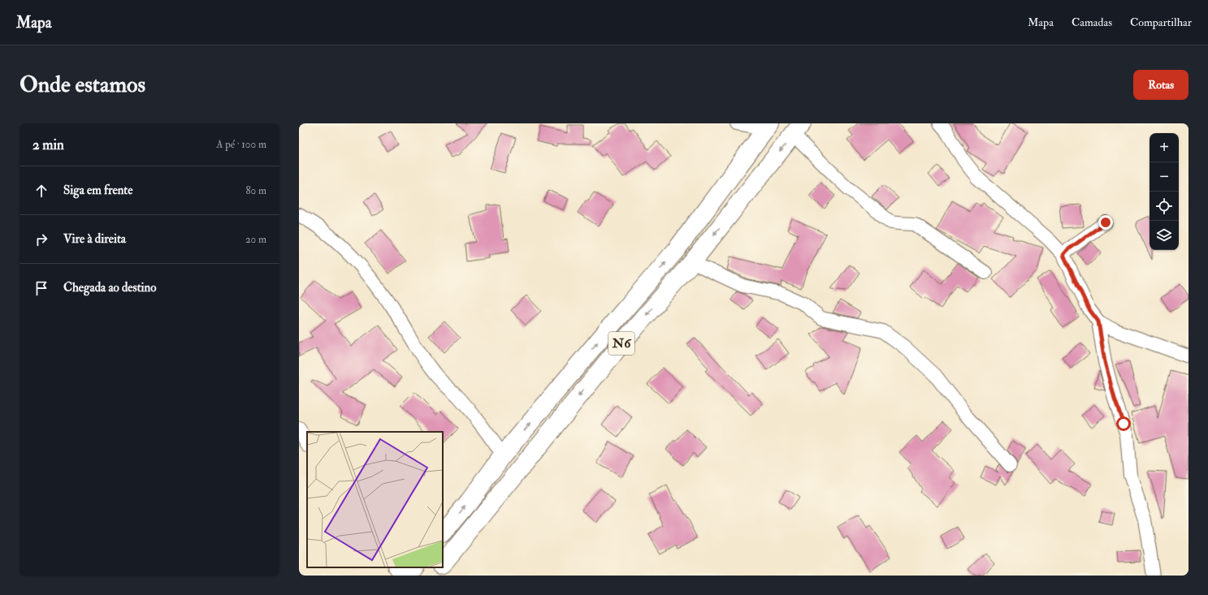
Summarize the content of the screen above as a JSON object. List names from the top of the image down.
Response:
{
  "streets": {
    "highway": ["N6"]
  },
  "page": {
    "header": "Mapa",
    "nav": ["Mapa", "Camadas", "Compartilhar"],
    "buttons": "Rotas",
    "title": "Onde estamos",
    "heading": ["2 min", "A pé · 100 m"],
    "map_buttons": ["+", "−"],
    "list": [
      ["Siga em frente", "80 m"],
      ["Vire à direita", "20 m"],
      "Chegada ao destino"
    ]
  }
}
